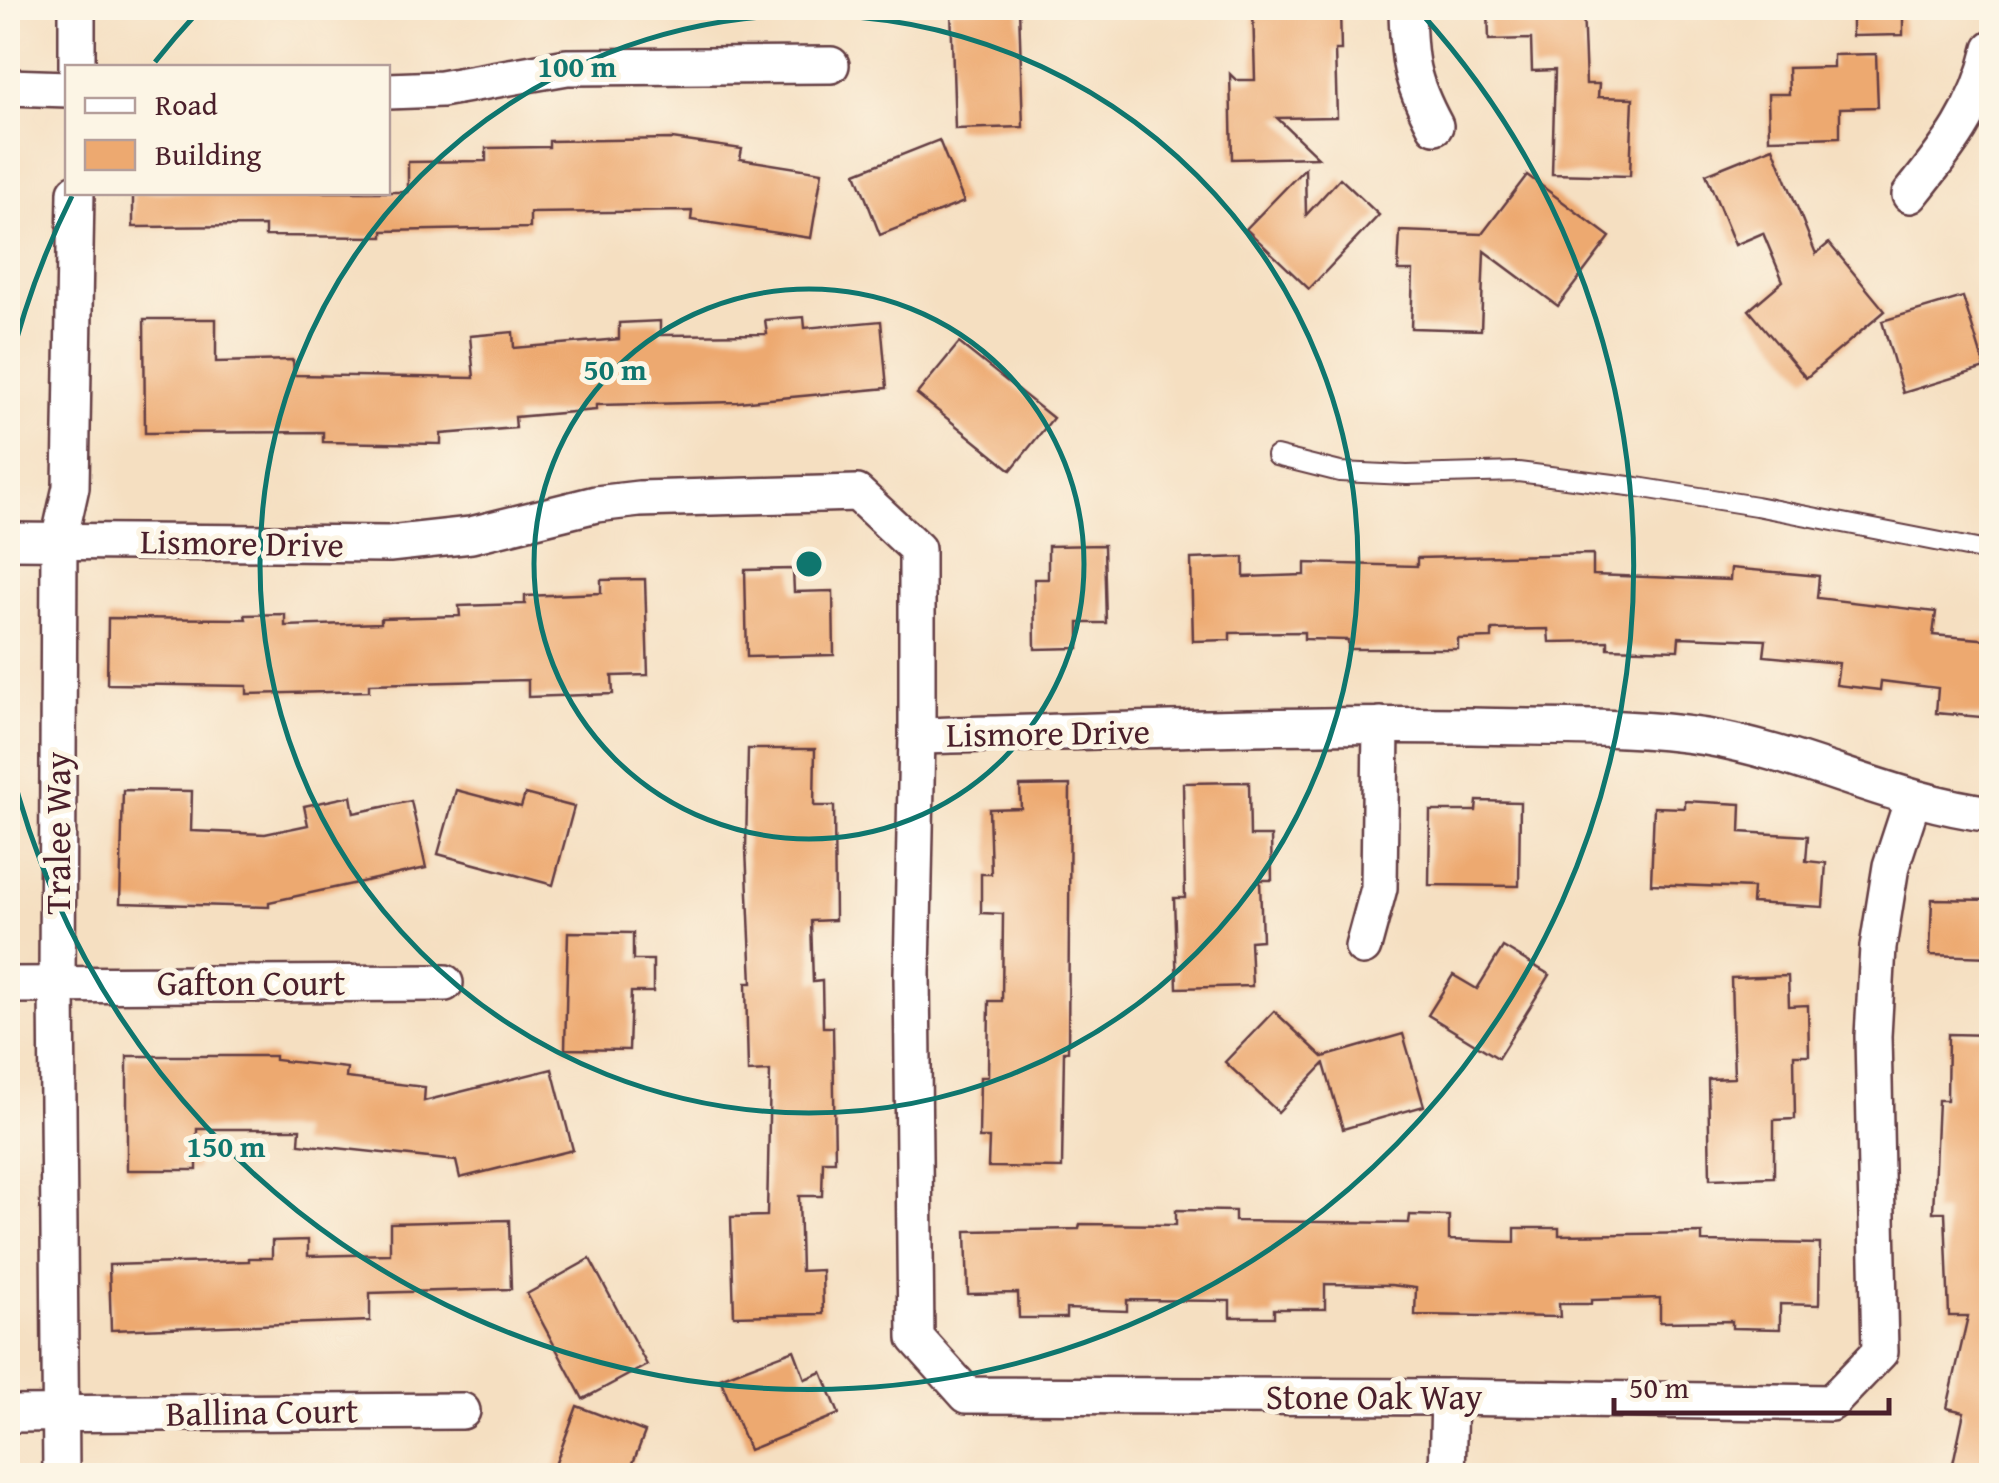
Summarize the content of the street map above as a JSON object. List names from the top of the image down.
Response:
{
  "streets": {
    "street": [
      "Lismore Drive",
      "Tralee Way",
      "Gafton Court",
      "Stone Oak Way",
      "Ballina Court"
    ]
  },
  "crossings": [
    ["Lismore Drive", "Tralee Way"],
    ["Lismore Drive", "Stone Oak Way"],
    ["Tralee Way", "Gafton Court"],
    ["Tralee Way", "Ballina Court"]
  ],
  "legend": ["Road", "Building"],
  "scale_bar": "50 m",
  "rings": ["100 m", "50 m", "150 m"]
}
